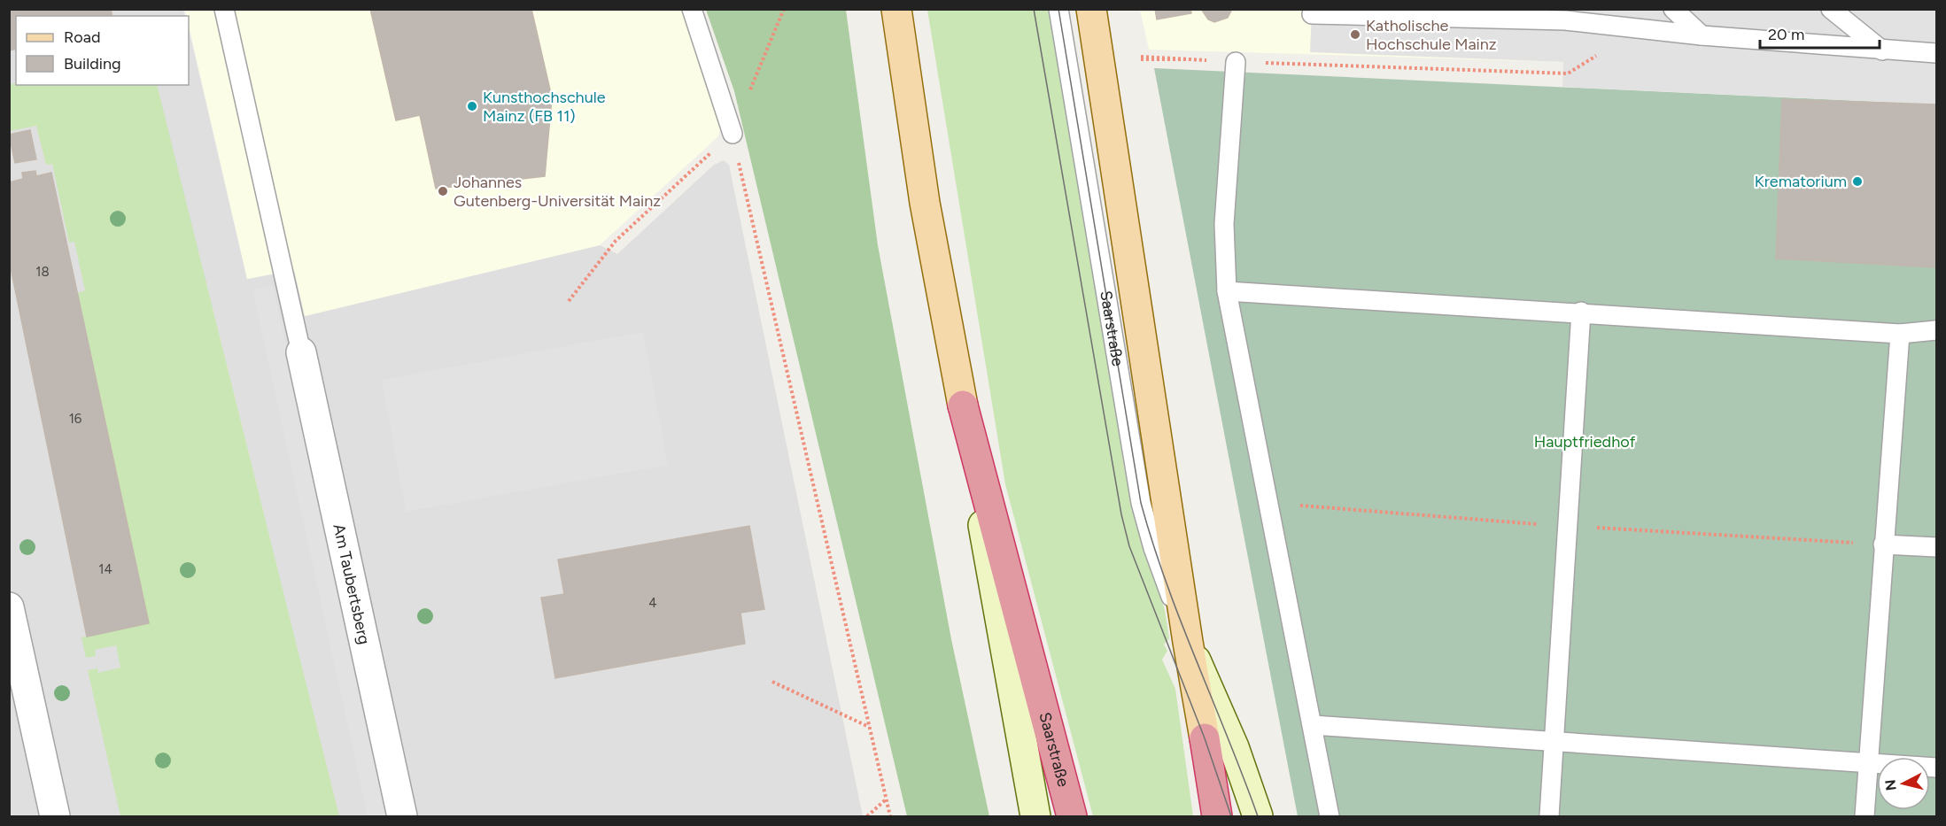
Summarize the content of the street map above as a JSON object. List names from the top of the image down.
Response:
{
  "streets": {
    "highway": ["Saarstraße"],
    "street": ["Am Taubertsberg"]
  },
  "parks": ["Hauptfriedhof"],
  "places": [
    "Katholische Hochschule Mainz",
    "Kunsthochschule Mainz (FB 11)",
    "Krematorium",
    "Johannes Gutenberg-Universität Mainz"
  ],
  "house_numbers": [
    "18",
    "16",
    "14",
    "4"
  ],
  "legend": ["Road", "Building"],
  "scale_bar": "20 m",
  "north": "left"
}
